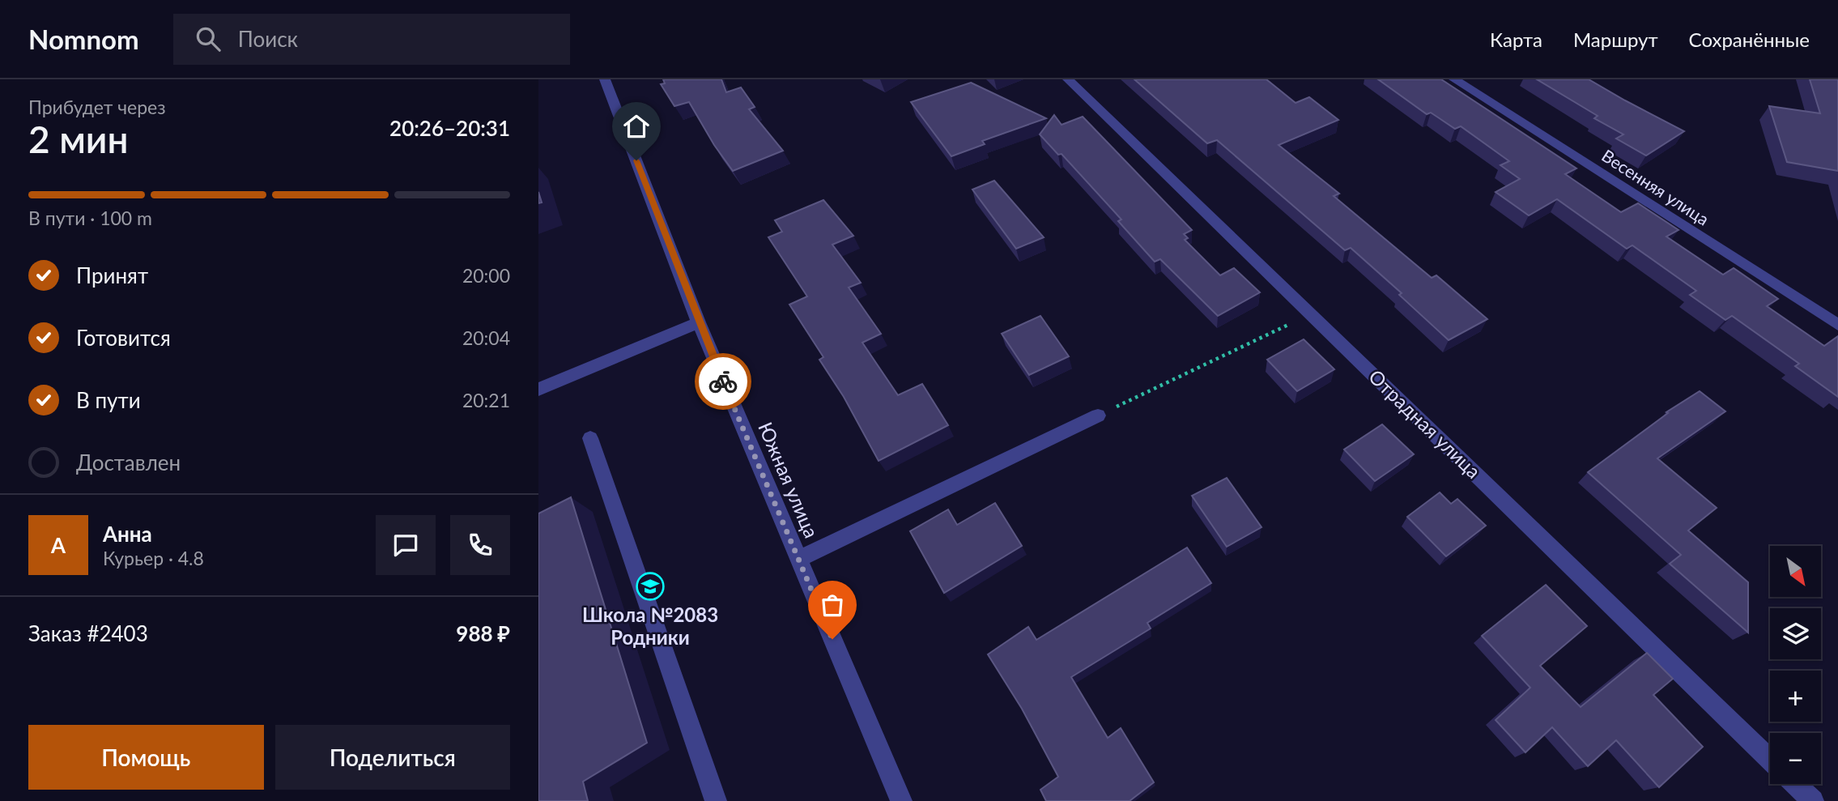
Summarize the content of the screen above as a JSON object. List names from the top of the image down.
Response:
{
  "streets": {
    "street": ["Весенняя улица", "Отрадная улица", "Южная улица"]
  },
  "places": {
    "school or university": ["Школа №2083 Родники"]
  },
  "north": "bottom right",
  "page": {
    "header": "Nomnom",
    "search": "Поиск",
    "nav": ["Карта", "Маршрут", "Сохранённые"],
    "heading": ["2 мин", "Прибудет через", "20:26–20:31"],
    "panel": [
      "Анна",
      "Курьер · 4.8",
      "Заказ #2403",
      "988 ₽"
    ],
    "bar": "В пути · 100 m",
    "list": [
      ["Принят", "20:00"],
      ["Готовится", "20:04"],
      ["В пути", "20:21"],
      "Доставлен"
    ],
    "round": "А",
    "map_buttons": ["+", "−"],
    "buttons": ["Помощь", "Поделиться"]
  }
}
